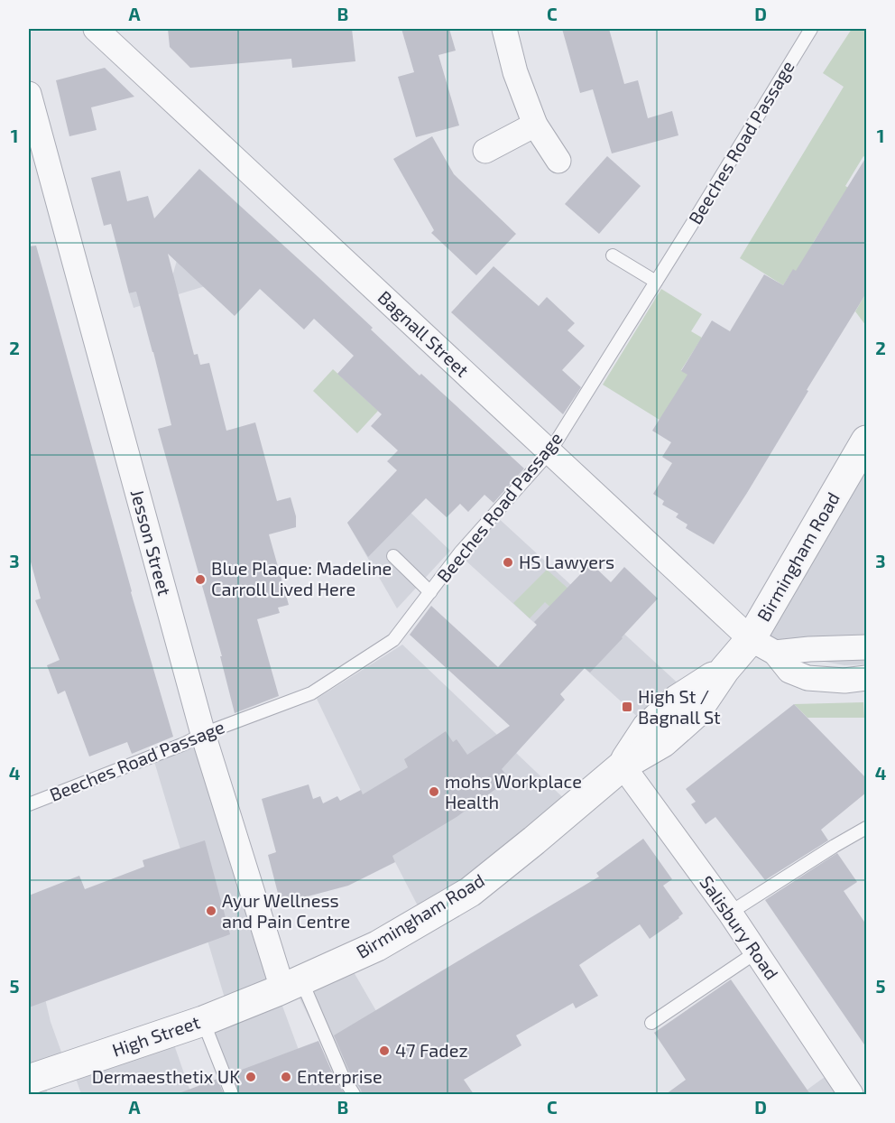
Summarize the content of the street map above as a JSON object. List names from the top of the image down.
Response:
{
  "streets": {
    "street": [
      "Bagnall Street",
      "Jesson Street",
      "Birmingham Road",
      "Salisbury Road",
      "High Street"
    ],
    "lane": ["Beeches Road Passage"]
  },
  "crossings": [
    ["Beeches Road Passage", "Bagnall Street"],
    ["Beeches Road Passage", "Jesson Street"],
    ["Bagnall Street", "Birmingham Road"],
    ["Jesson Street", "Birmingham Road"],
    ["Jesson Street", "High Street"],
    ["Birmingham Road", "Salisbury Road"],
    ["Birmingham Road", "High Street"]
  ],
  "places": {
    "other": [
      "HS Lawyers",
      "Blue Plaque: Madeline Carroll Lived Here",
      "mohs Workplace Health",
      "Ayur Wellness and Pain Centre",
      "47 Fadez",
      "Dermaesthetix UK",
      "Enterprise"
    ],
    "transit": ["High St / Bagnall St"]
  },
  "grid": {
    "columns": [
      "A",
      "B",
      "C",
      "D"
    ],
    "rows": [
      "1",
      "2",
      "3",
      "4",
      "5"
    ]
  }
}
